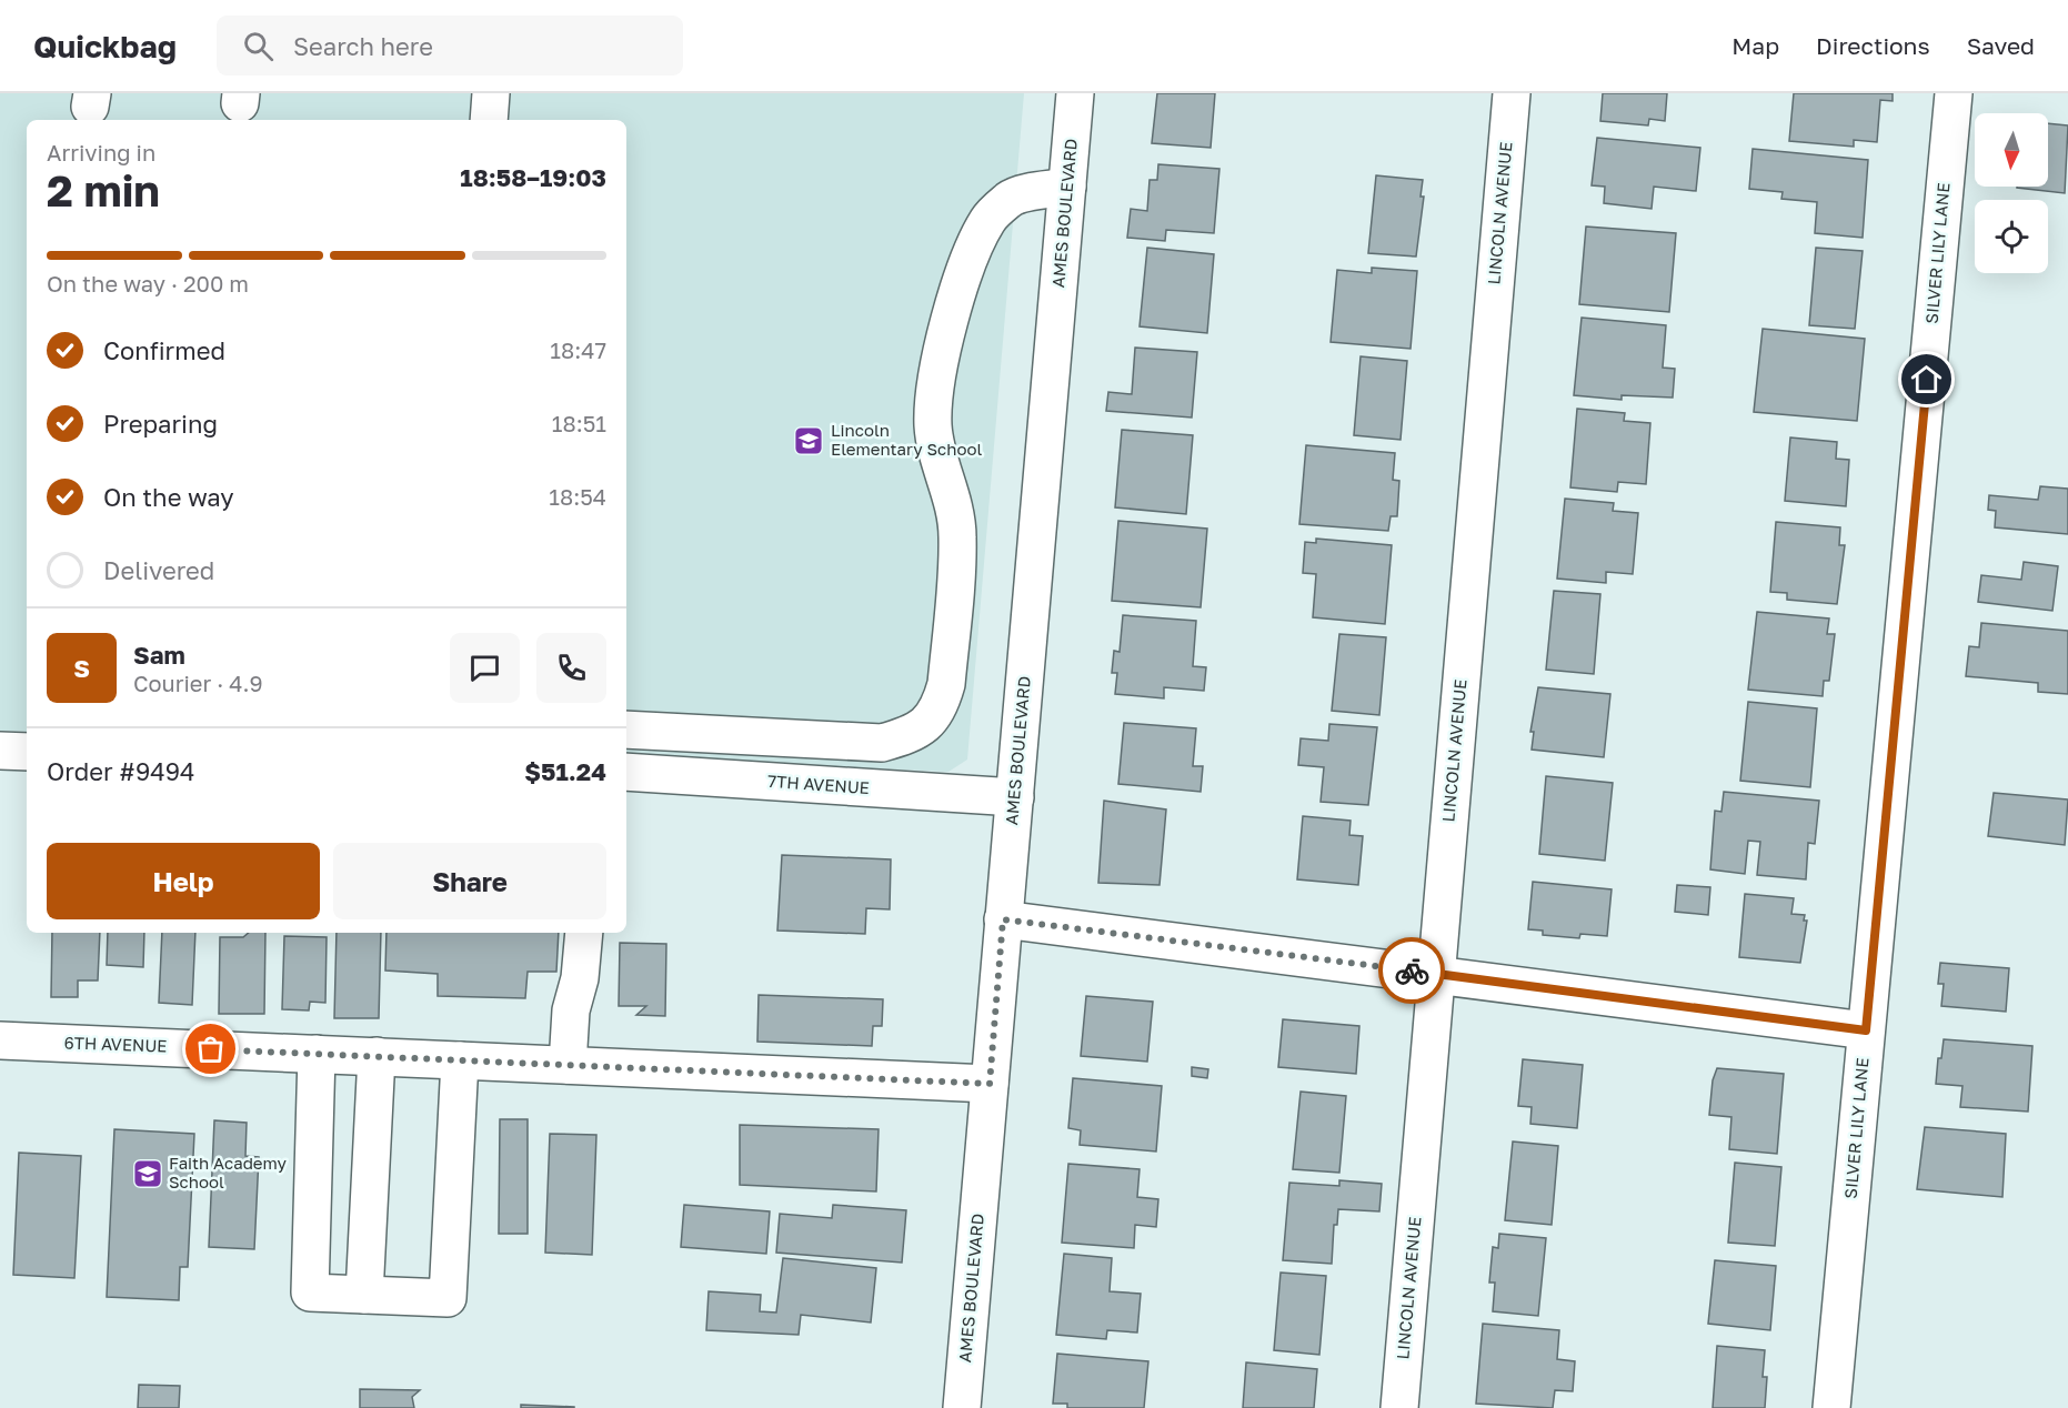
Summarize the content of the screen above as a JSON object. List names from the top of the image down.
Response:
{
  "streets": {
    "street": [
      "AMES BOULEVARD",
      "LINCOLN AVENUE",
      "SILVER LILY LANE",
      "7TH AVENUE",
      "6TH AVENUE"
    ]
  },
  "crossings": [
    ["AMES BOULEVARD", "7TH AVENUE"],
    ["AMES BOULEVARD", "6TH AVENUE"]
  ],
  "places": {
    "school or university": ["Lincoln Elementary School", "Faith Academy School"]
  },
  "north": "bottom",
  "page": {
    "header": "Quickbag",
    "search": "Search here",
    "nav": ["Map", "Directions", "Saved"],
    "heading": ["2 min", "Arriving in", "18:58–19:03"],
    "panel": [
      "Sam",
      "Courier · 4.9",
      "Order #9494",
      "$51.24"
    ],
    "bar": "On the way · 200 m",
    "list": [
      ["Confirmed", "18:47"],
      ["Preparing", "18:51"],
      ["On the way", "18:54"],
      "Delivered"
    ],
    "round": "S",
    "buttons": ["Help", "Share"]
  }
}
